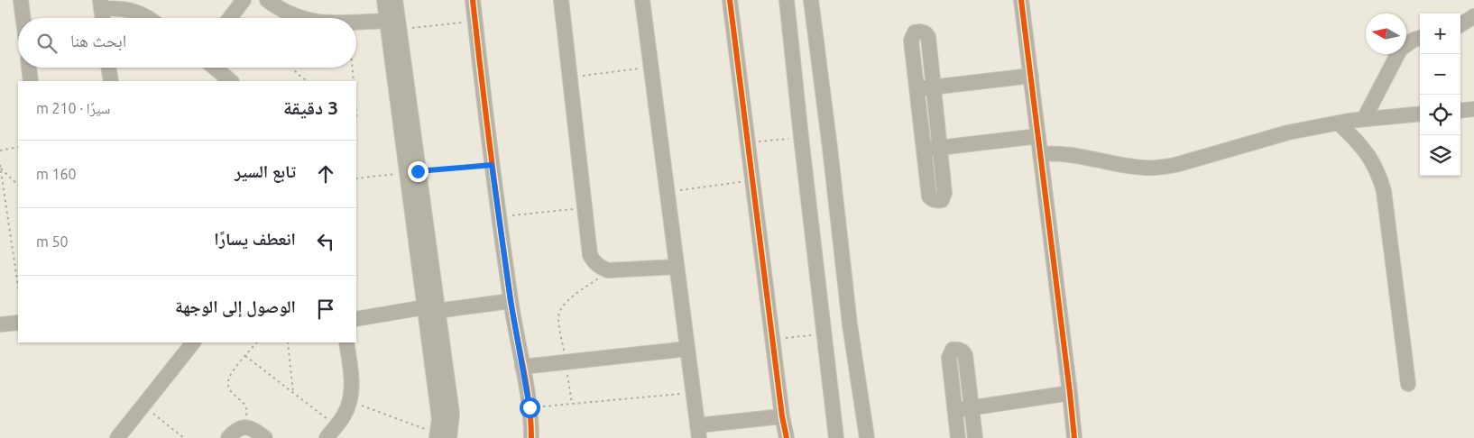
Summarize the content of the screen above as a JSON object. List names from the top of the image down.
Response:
{
  "north": "left",
  "page": {
    "map_buttons": ["+", "−"],
    "search": "ابحث هنا",
    "heading": ["3 دقيقة", "سيرًا · 210 m"],
    "list": [
      ["تابع السير", "160 m"],
      ["انعطف يسارًا", "50 m"],
      "الوصول إلى الوجهة"
    ]
  }
}
